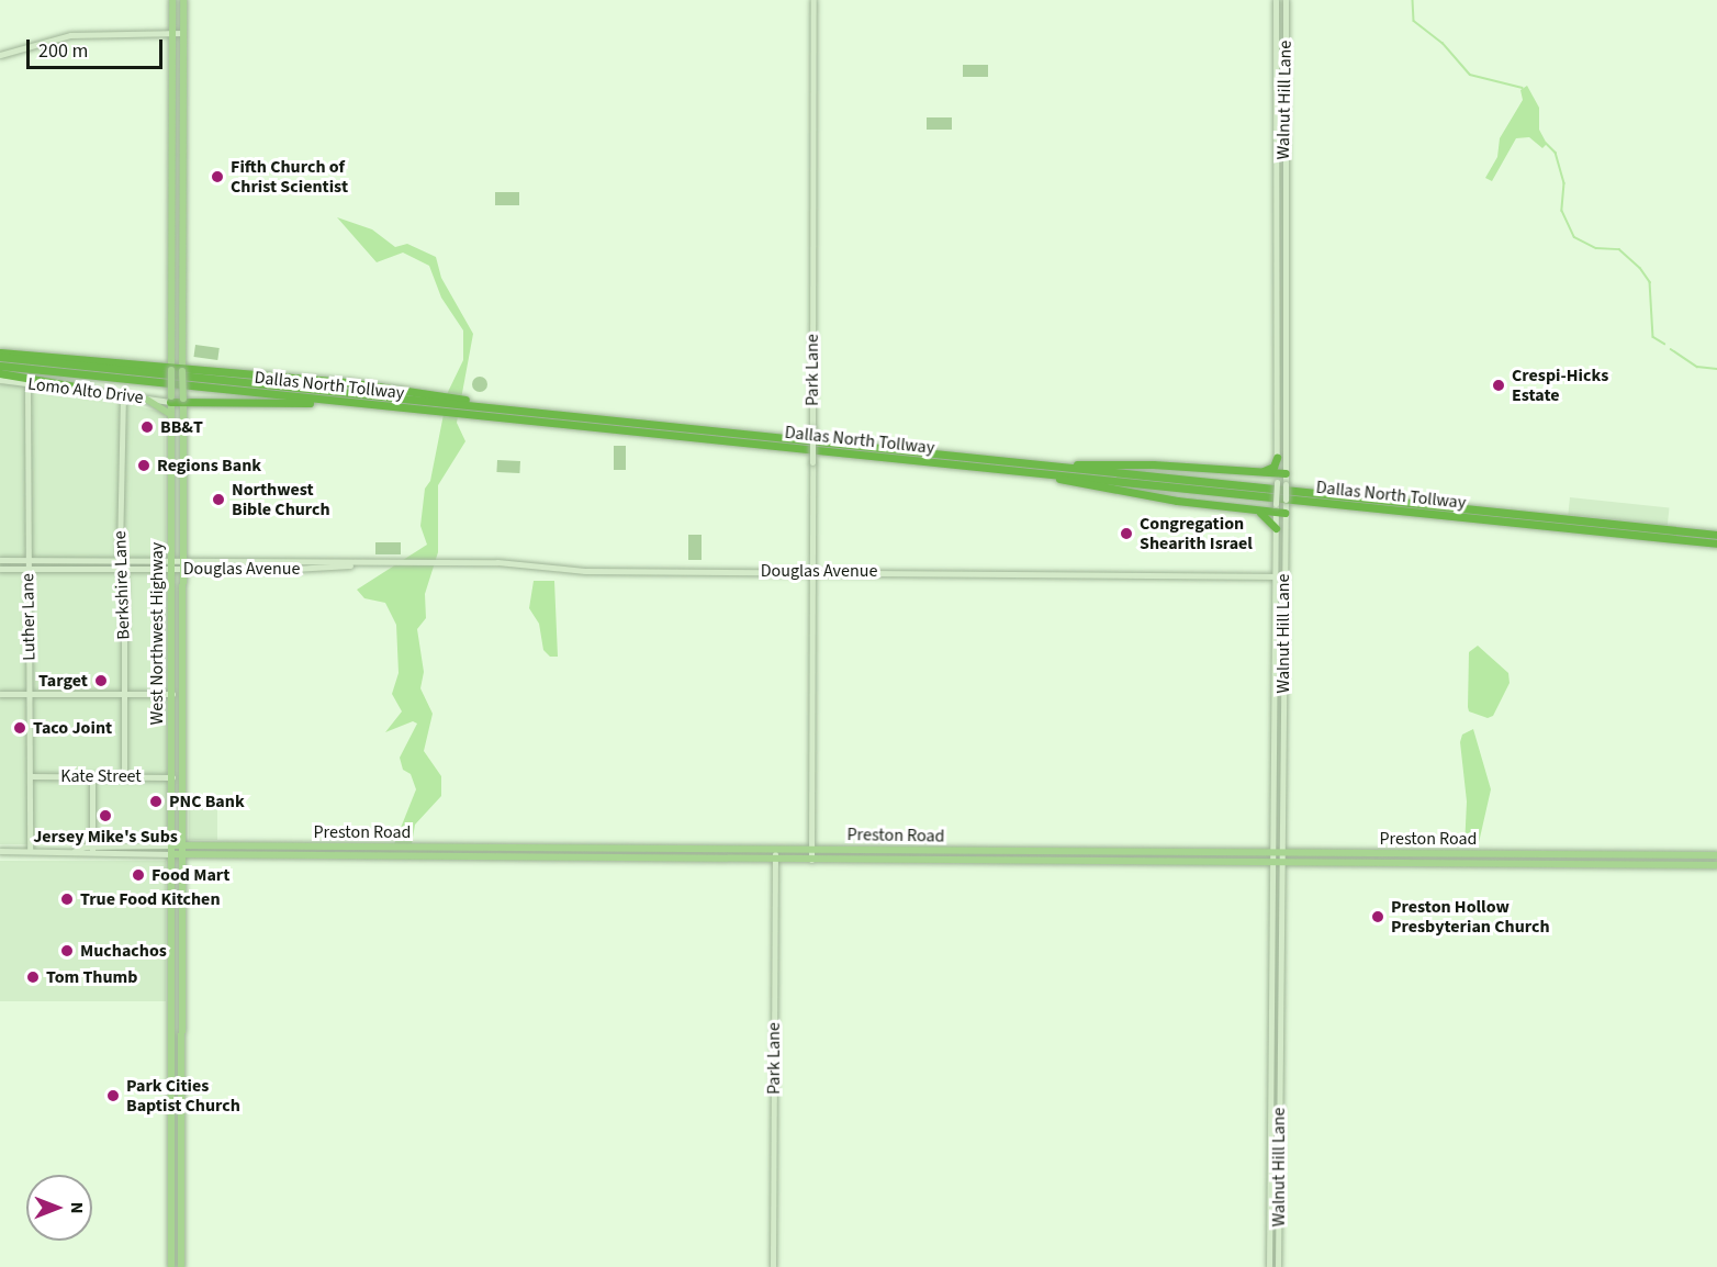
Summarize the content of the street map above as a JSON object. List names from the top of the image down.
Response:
{
  "streets": {
    "highway": ["Dallas North Tollway"],
    "main road": ["West Northwest Highway", "Preston Road"],
    "street": [
      "Walnut Hill Lane",
      "Park Lane",
      "Lomo Alto Drive",
      "Douglas Avenue",
      "Berkshire Lane",
      "Luther Lane",
      "Kate Street"
    ]
  },
  "crossings": [
    ["Walnut Hill Lane", "Douglas Avenue"],
    ["Walnut Hill Lane", "Preston Road"],
    ["Park Lane", "Douglas Avenue"],
    ["Park Lane", "Preston Road"],
    ["Lomo Alto Drive", "Berkshire Lane"],
    ["Lomo Alto Drive", "Luther Lane"],
    ["Lomo Alto Drive", "West Northwest Highway"],
    ["Douglas Avenue", "Berkshire Lane"],
    ["Douglas Avenue", "Luther Lane"],
    ["Douglas Avenue", "West Northwest Highway"],
    ["Berkshire Lane", "Kate Street"],
    ["Luther Lane", "Kate Street"],
    ["Luther Lane", "Preston Road"],
    ["West Northwest Highway", "Kate Street"],
    ["West Northwest Highway", "Preston Road"]
  ],
  "places": [
    "Fifth Church of Christ Scientist",
    "Crespi-Hicks Estate",
    "BB&T",
    "Regions Bank",
    "Northwest Bible Church",
    "Congregation Shearith Israel",
    "Target",
    "Taco Joint",
    "PNC Bank",
    "Jersey Mike's Subs",
    "Food Mart",
    "True Food Kitchen",
    "Preston Hollow Presbyterian Church",
    "Muchachos",
    "Tom Thumb",
    "Park Cities Baptist Church"
  ],
  "scale_bar": "200 m",
  "north": "right"
}
